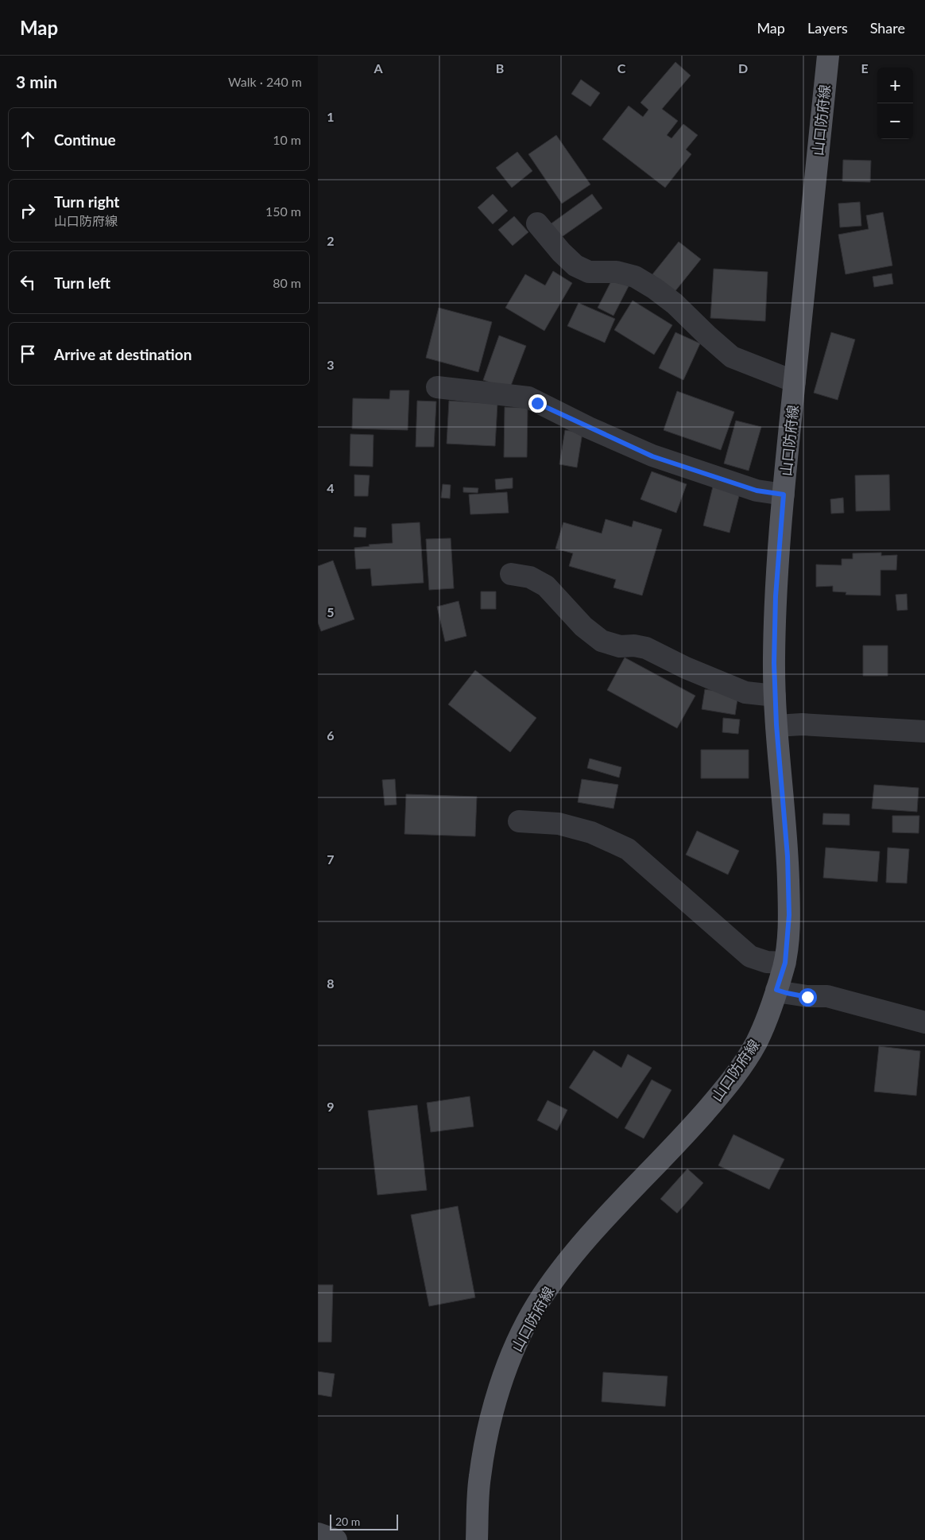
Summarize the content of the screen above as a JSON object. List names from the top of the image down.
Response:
{
  "streets": {
    "main road": ["山口防府線"]
  },
  "scale_bar": "20 m",
  "page": {
    "header": "Map",
    "nav": ["Map", "Layers", "Share"],
    "heading": ["3 min", "Walk · 240 m"],
    "map_buttons": ["+", "−"],
    "list": [
      ["Continue", "10 m"],
      ["Turn right", "山口防府線", "150 m"],
      ["Turn left", "80 m"],
      "Arrive at destination"
    ],
    "scale": "20 m"
  },
  "grid": {
    "columns": [
      "A",
      "B",
      "C",
      "D",
      "E"
    ],
    "rows": [
      "1",
      "2",
      "3",
      "4",
      "5",
      "6",
      "7",
      "8",
      "9"
    ]
  }
}
